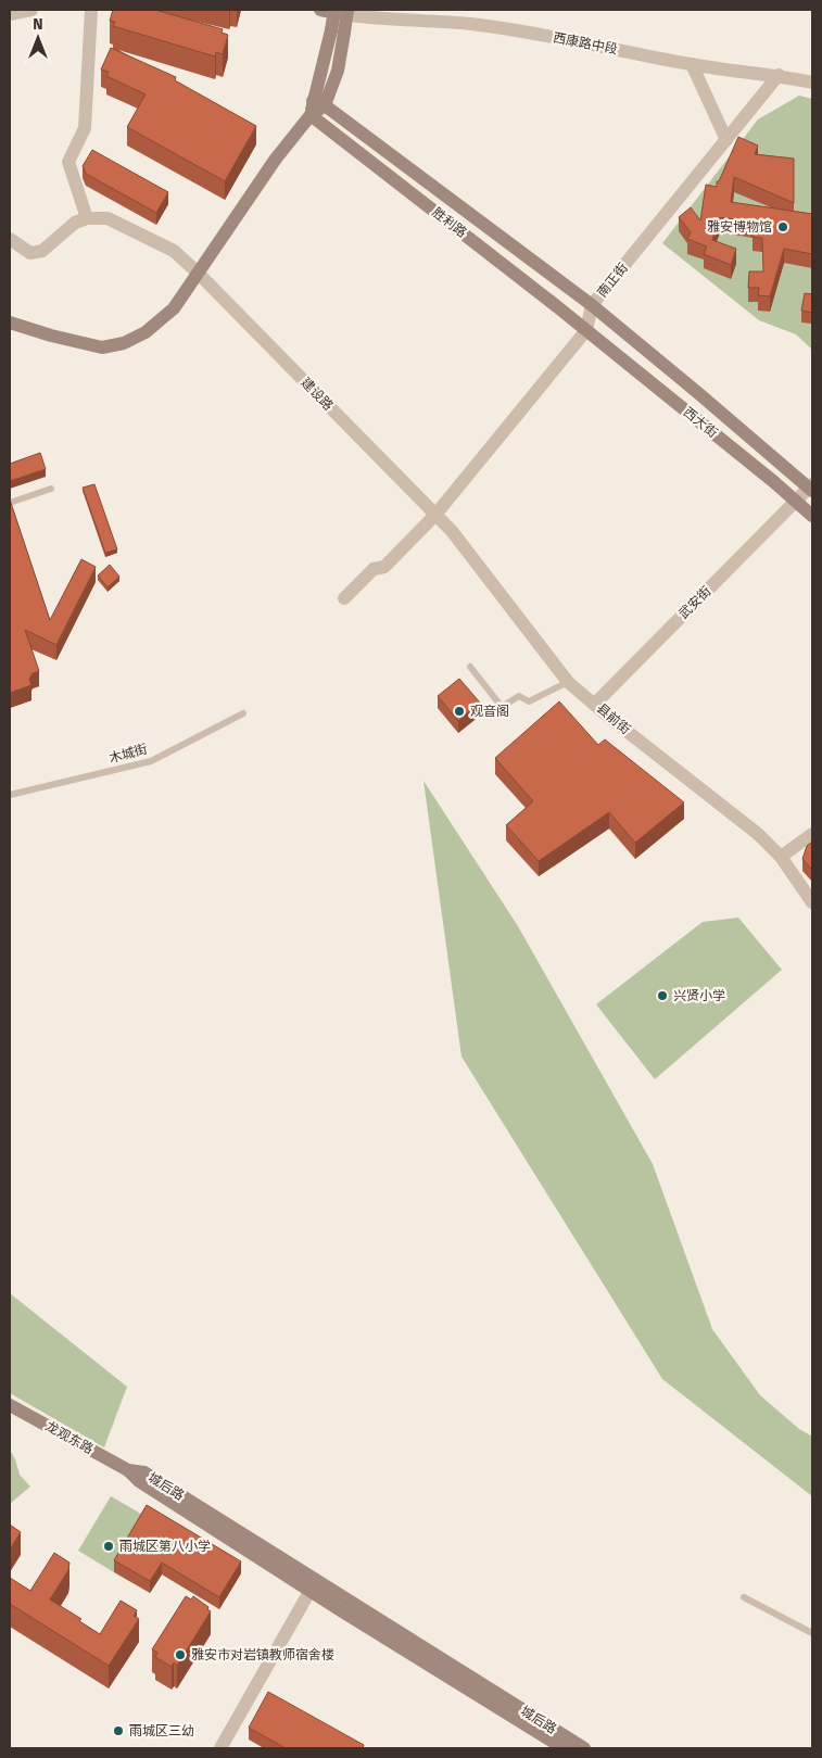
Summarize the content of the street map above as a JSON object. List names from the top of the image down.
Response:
{
  "streets": {
    "main road": [
      "胜利路",
      "西大街",
      "龙观东路",
      "城后路"
    ],
    "street": [
      "西康路中段",
      "南正街",
      "建设路",
      "武安街",
      "县前街"
    ],
    "lane": ["木城街"]
  },
  "crossings": [
    ["西康路中段", "南正街"],
    ["胜利路", "南正街"],
    ["胜利路", "西大街"],
    ["南正街", "建设路"],
    ["南正街", "西大街"],
    ["南正街", "县前街"],
    ["建设路", "县前街"],
    ["西大街", "武安街"],
    ["武安街", "县前街"],
    ["龙观东路", "城后路"]
  ],
  "places": [
    "雅安博物馆",
    "观音阁",
    "兴贤小学",
    "雨城区第八小学",
    "雅安市对岩镇教师宿舍楼",
    "雨城区三幼"
  ],
  "north": "top"
}
